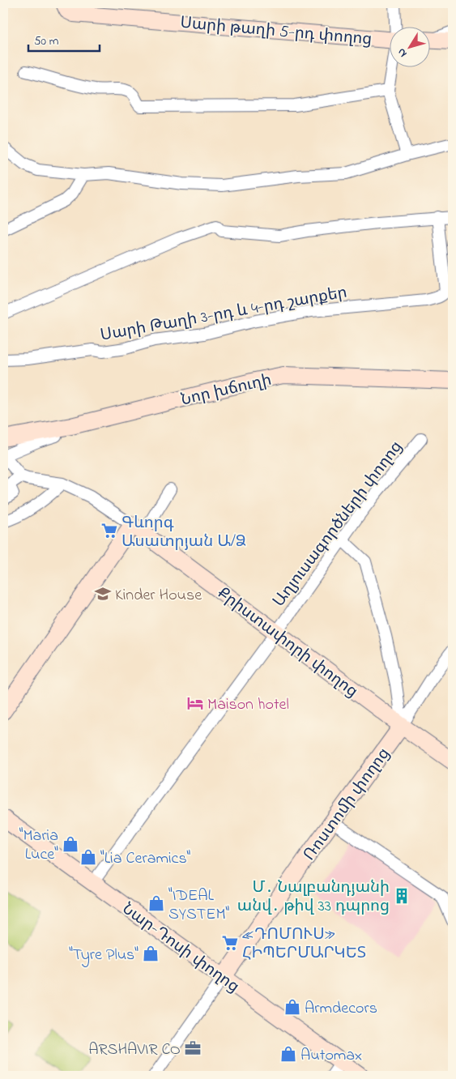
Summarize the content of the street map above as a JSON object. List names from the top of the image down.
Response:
{
  "streets": {
    "street": [
      "Սարի թաղի 5-րդ փողոց",
      "Սարի Թաղի 3-րդ և 4-րդ շարքեր",
      "Նոր խճուղի",
      "Աղյուսագործների փողոց",
      "Քրիստափորի փողոց",
      "Ռոստոմի փողոց",
      "Նար-Դոսի փողոց"
    ]
  },
  "crossings": [
    ["Աղյուսագործների փողոց", "Քրիստափորի փողոց"],
    ["Աղյուսագործների փողոց", "Նար-Դոսի փողոց"],
    ["Քրիստափորի փողոց", "Ռոստոմի փողոց"],
    ["Ռոստոմի փողոց", "Նար-Դոսի փողոց"]
  ],
  "places": {
    "supermarket": ["Գևորգ Ասատրյան Ա/Ձ", "«ԴՈՄՈՒՍ» ՀԻՊԵՐՄԱՐԿԵՏ"],
    "school or university": ["Kinder House"],
    "hotel": ["Maison hotel"],
    "shop": [
      "\"Maria Luce\"",
      "\"Lia Ceramics\"",
      "\"IDEAL SYSTEM\"",
      "\"Tyre Plus\"",
      "Armdecors",
      "Automax"
    ],
    "building": ["Մ․ Նալբանդյանի անվ․ թիվ 33 դպրոց"],
    "office": ["ARSHAVIR CO"]
  },
  "scale_bar": "50 m",
  "north": "bottom left"
}
